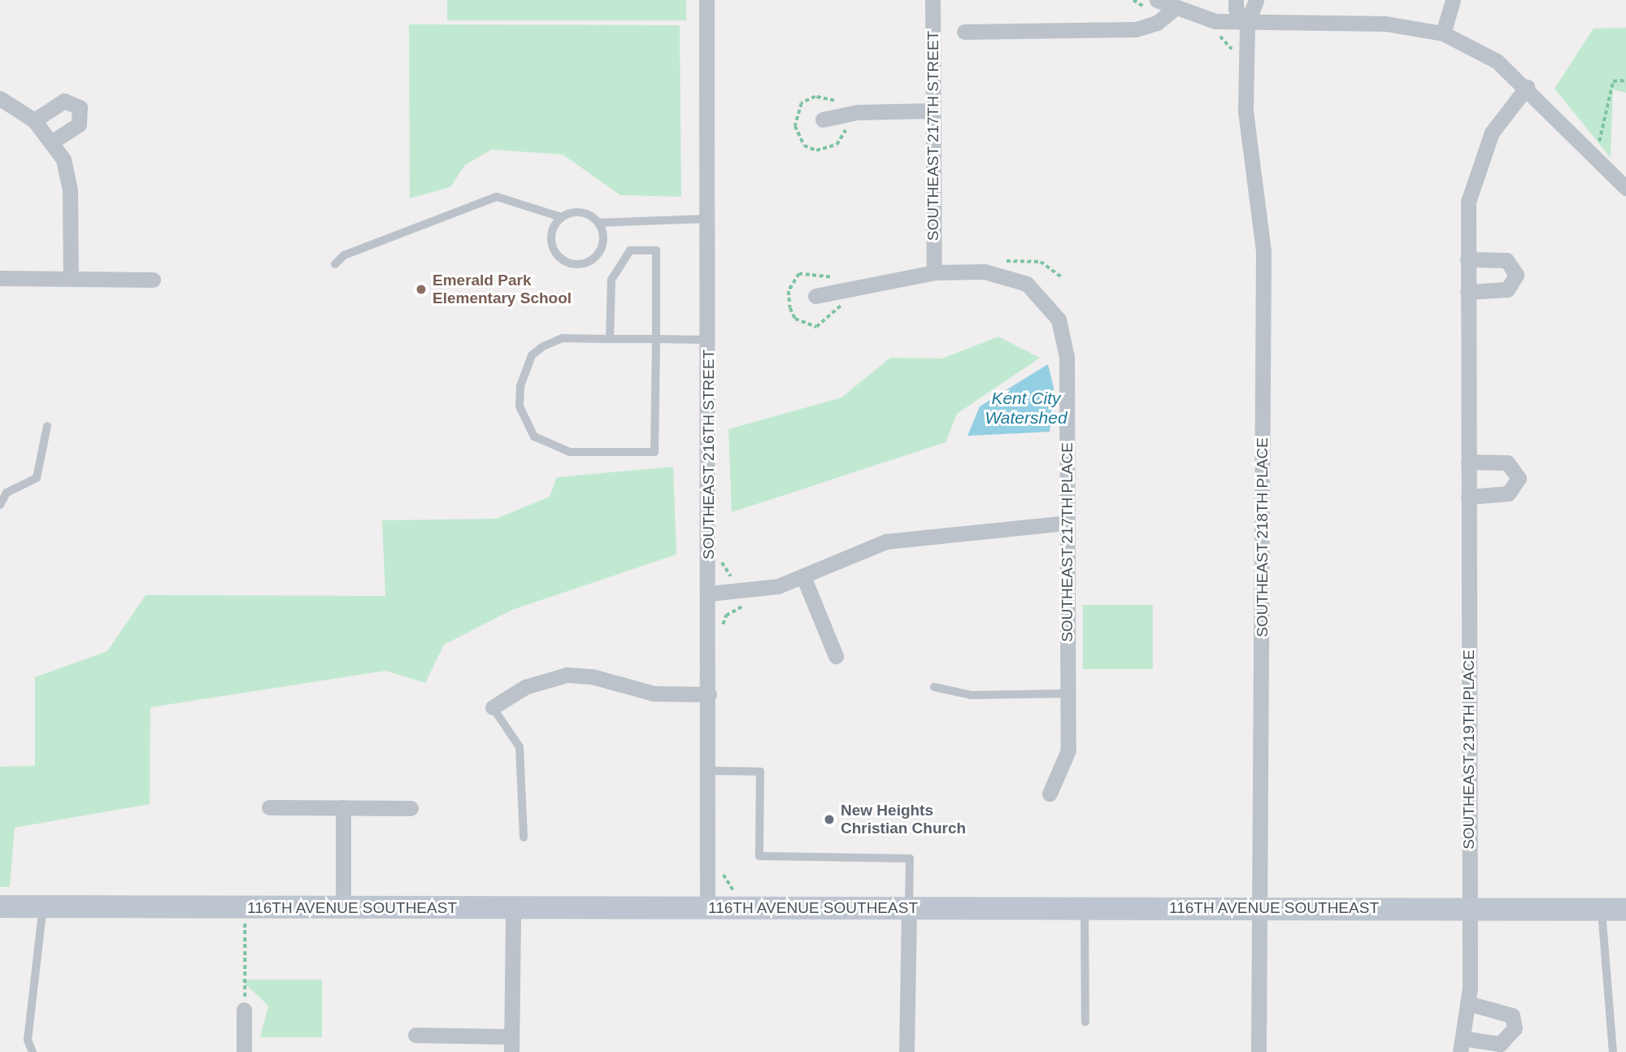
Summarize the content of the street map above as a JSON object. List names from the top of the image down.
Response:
{
  "streets": {
    "main road": ["116TH AVENUE SOUTHEAST"],
    "street": [
      "SOUTHEAST 217TH STREET",
      "SOUTHEAST 216TH STREET",
      "SOUTHEAST 218TH PLACE",
      "SOUTHEAST 217TH PLACE",
      "SOUTHEAST 219TH PLACE"
    ]
  },
  "crossings": [
    ["SOUTHEAST 217TH STREET", "SOUTHEAST 217TH PLACE"],
    ["SOUTHEAST 216TH STREET", "116TH AVENUE SOUTHEAST"],
    ["SOUTHEAST 218TH PLACE", "116TH AVENUE SOUTHEAST"],
    ["SOUTHEAST 219TH PLACE", "116TH AVENUE SOUTHEAST"]
  ],
  "water": ["Kent City Watershed"],
  "places": ["Emerald Park Elementary School", "New Heights Christian Church"]
}
